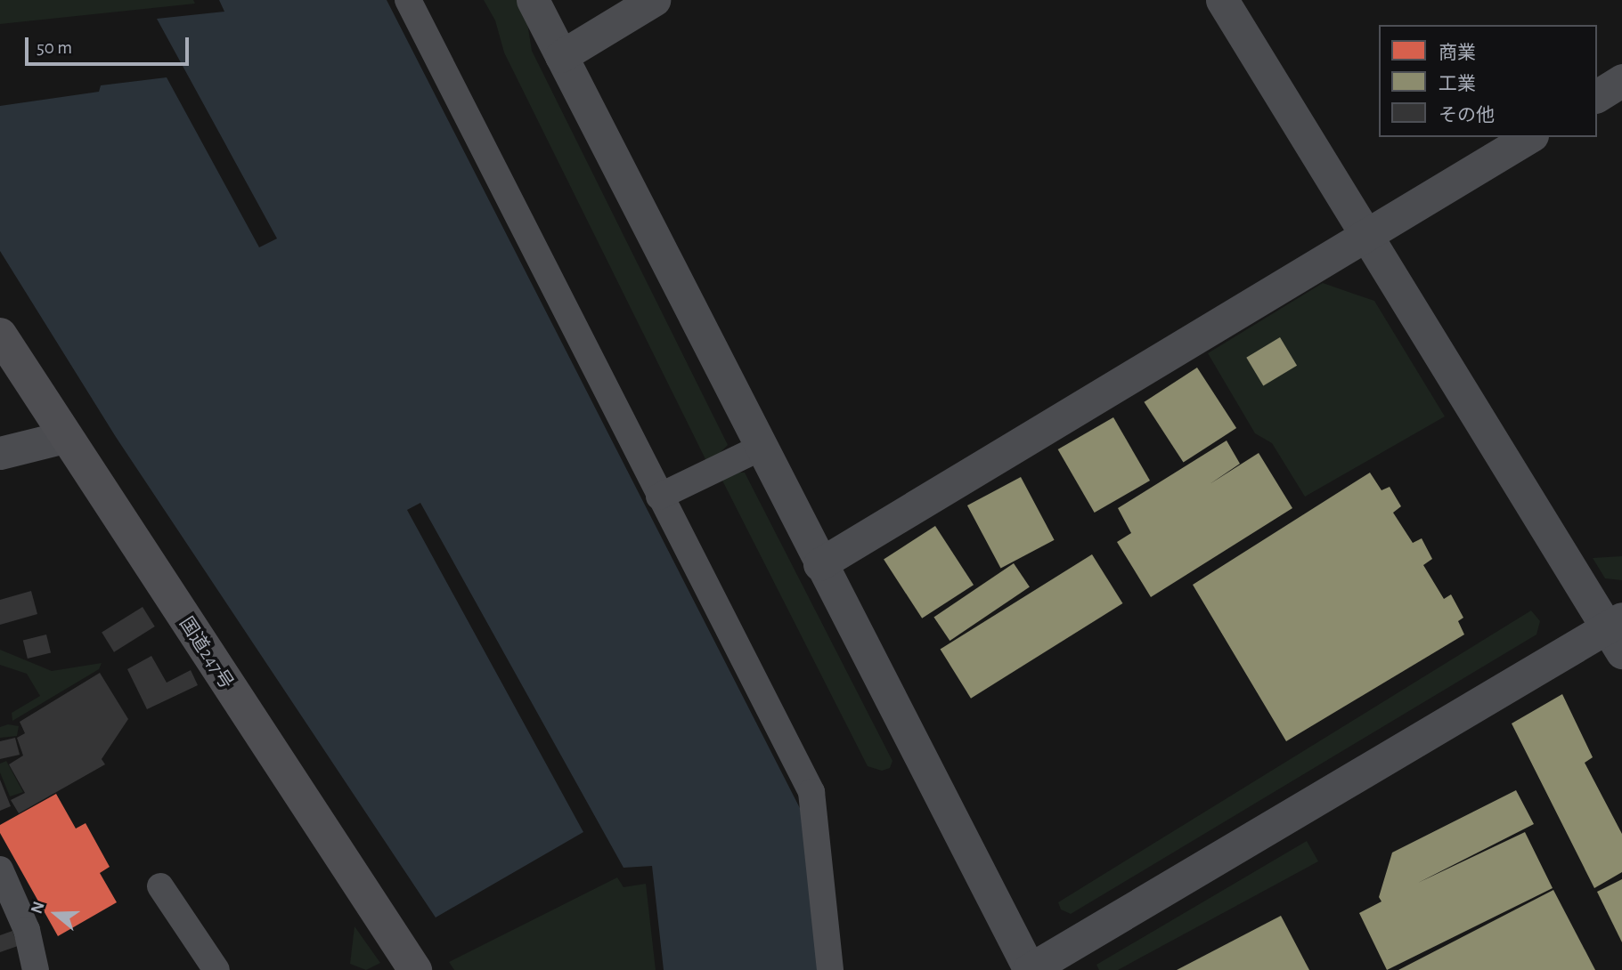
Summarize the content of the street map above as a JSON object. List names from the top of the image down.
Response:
{
  "streets": {
    "highway": ["国道247号"]
  },
  "legend": ["商業", "工業", "その他"],
  "scale_bar": "50 m",
  "north": "left"
}
